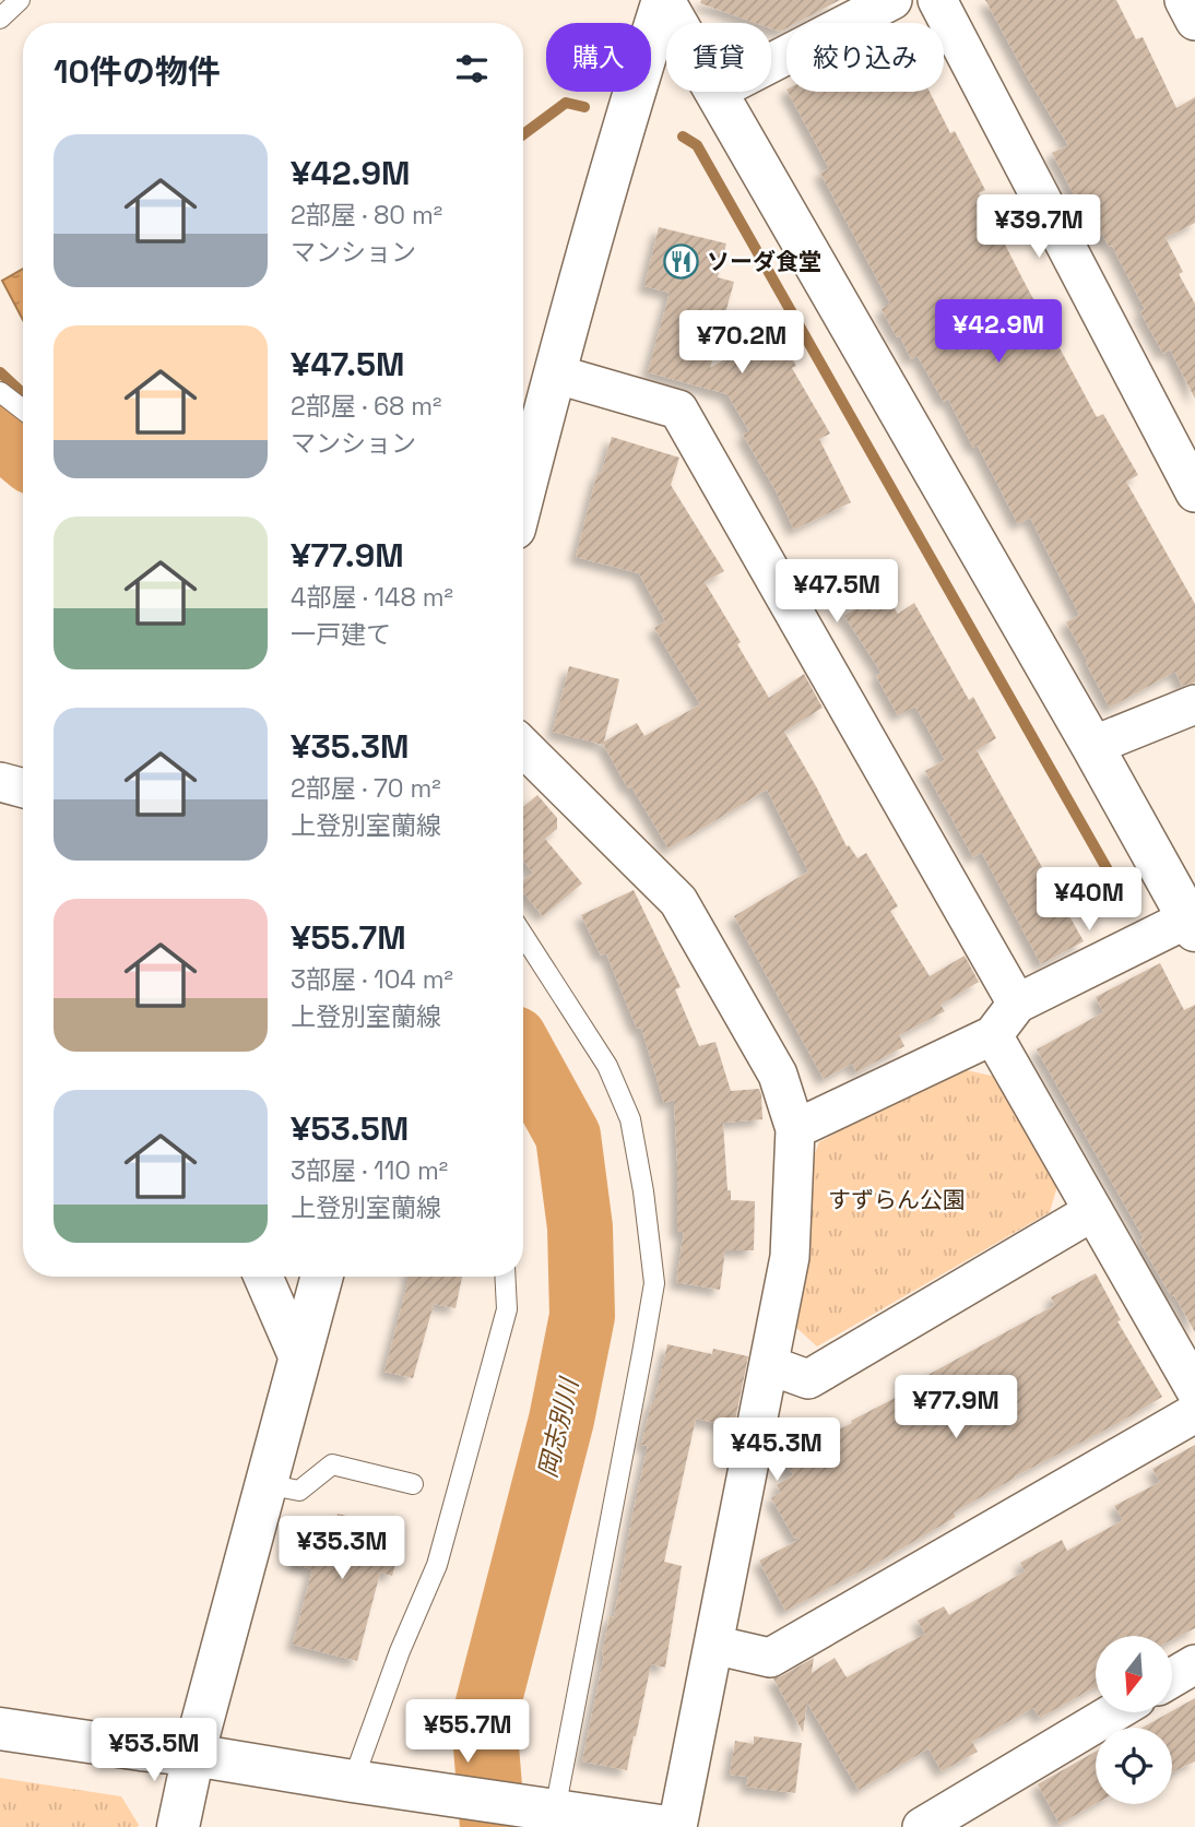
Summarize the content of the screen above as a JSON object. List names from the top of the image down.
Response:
{
  "water": ["岡志別川"],
  "parks": ["すずらん公園"],
  "places": {
    "restaurant": ["ソーダ食堂"]
  },
  "north": "bottom",
  "page": {
    "chip": ["購入", "賃貸", "絞り込み"],
    "heading": "10件の物件",
    "list": [
      {
        "name": "¥42.9M",
        "note": "2部屋 · 80 m² · マンション"
      },
      {
        "name": "¥47.5M",
        "note": "2部屋 · 68 m² · マンション"
      },
      {
        "name": "¥77.9M",
        "note": "4部屋 · 148 m² · 一戸建て"
      },
      {
        "name": "¥35.3M",
        "note": "2部屋 · 70 m² · 上登別室蘭線"
      },
      {
        "name": "¥55.7M",
        "note": "3部屋 · 104 m² · 上登別室蘭線"
      },
      {
        "name": "¥53.5M",
        "note": "3部屋 · 110 m² · 上登別室蘭線"
      }
    ],
    "price": [
      "¥39.7M",
      "¥42.9M",
      "¥70.2M",
      "¥47.5M",
      "¥40M",
      "¥77.9M",
      "¥45.3M",
      "¥35.3M",
      "¥55.7M",
      "¥53.5M"
    ]
  }
}
